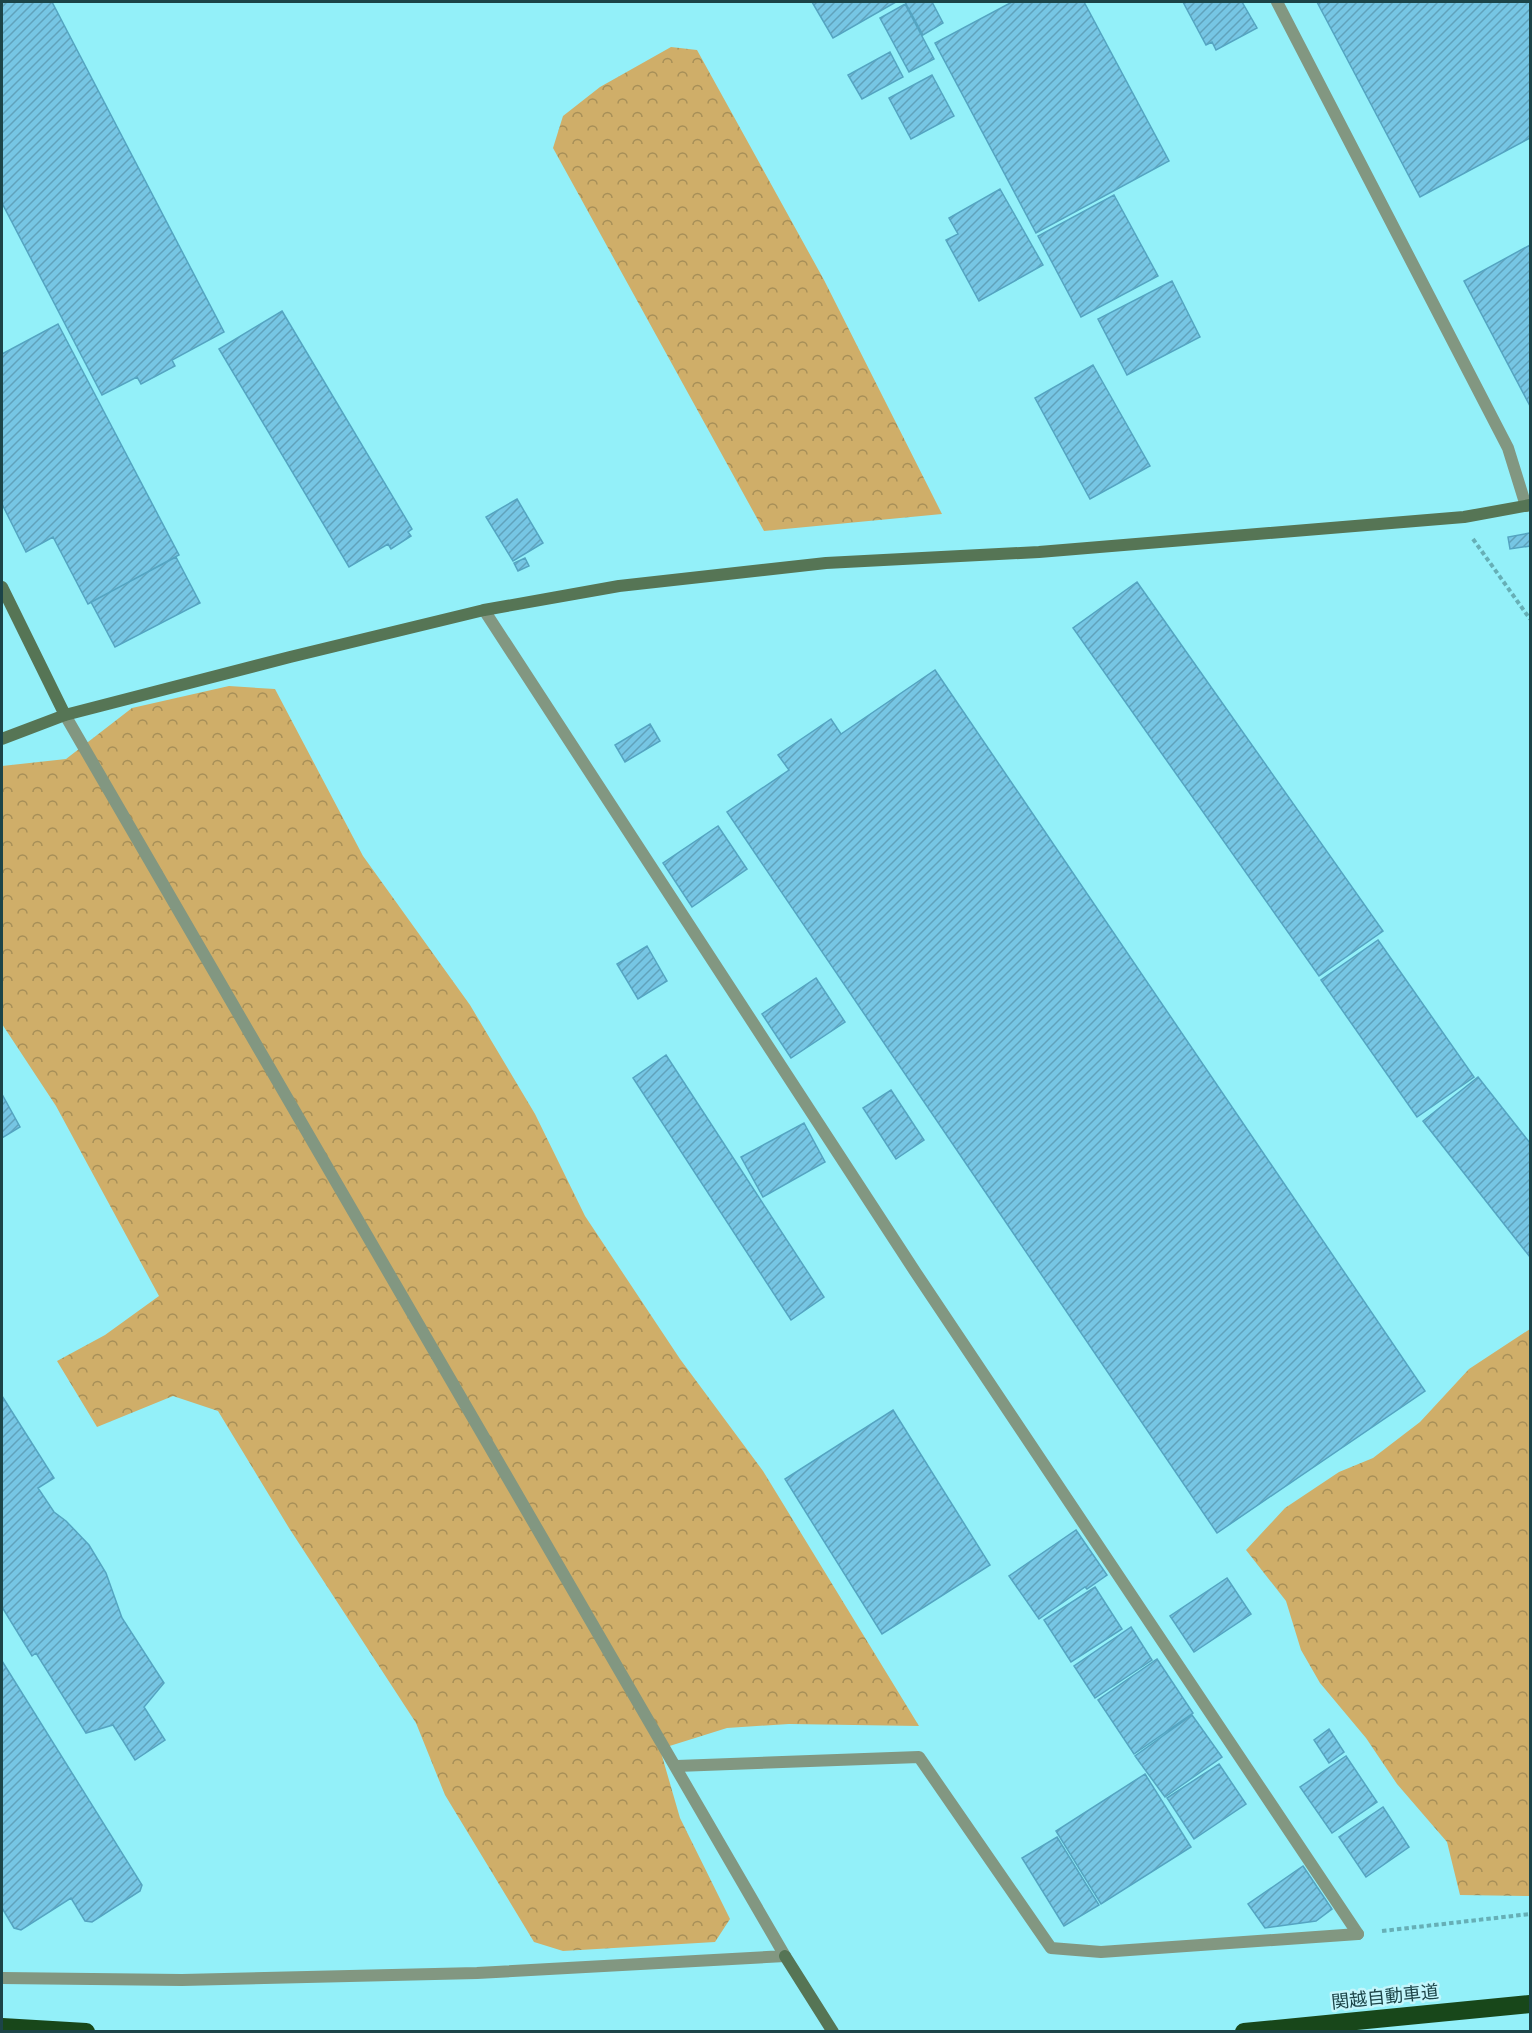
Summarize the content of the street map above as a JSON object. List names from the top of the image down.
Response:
{
  "streets": {
    "highway": ["関越自動車道"]
  }
}
